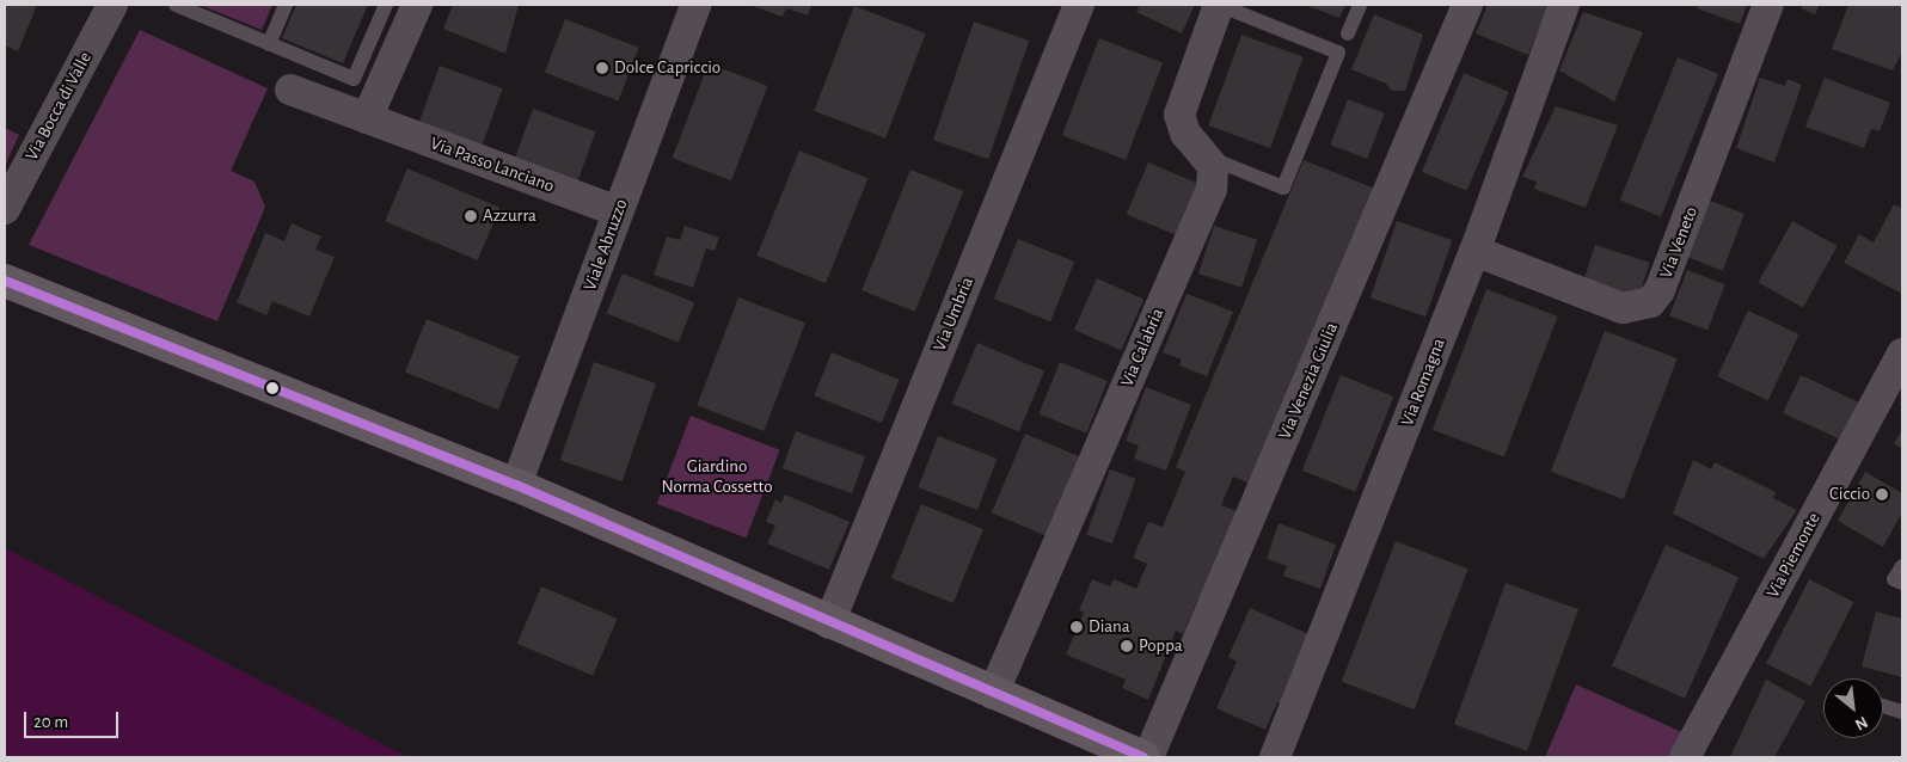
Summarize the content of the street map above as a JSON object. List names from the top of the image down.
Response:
{
  "streets": {
    "street": [
      "Via Bocca di Valle",
      "Via Passo Lanciano",
      "Via Veneto",
      "Viale Abruzzo",
      "Via Umbria",
      "Via Calabria",
      "Via Venezia Giulia",
      "Via Romagna",
      "Via Piemonte"
    ]
  },
  "crossings": [
    ["Via Passo Lanciano", "Viale Abruzzo"],
    ["Via Veneto", "Via Romagna"]
  ],
  "parks": ["Giardino Norma Cossetto"],
  "places": [
    "Dolce Capriccio",
    "Azzurra",
    "Ciccio",
    "Diana",
    "Poppa"
  ],
  "scale_bar": "20 m",
  "north": "bottom right"
}
